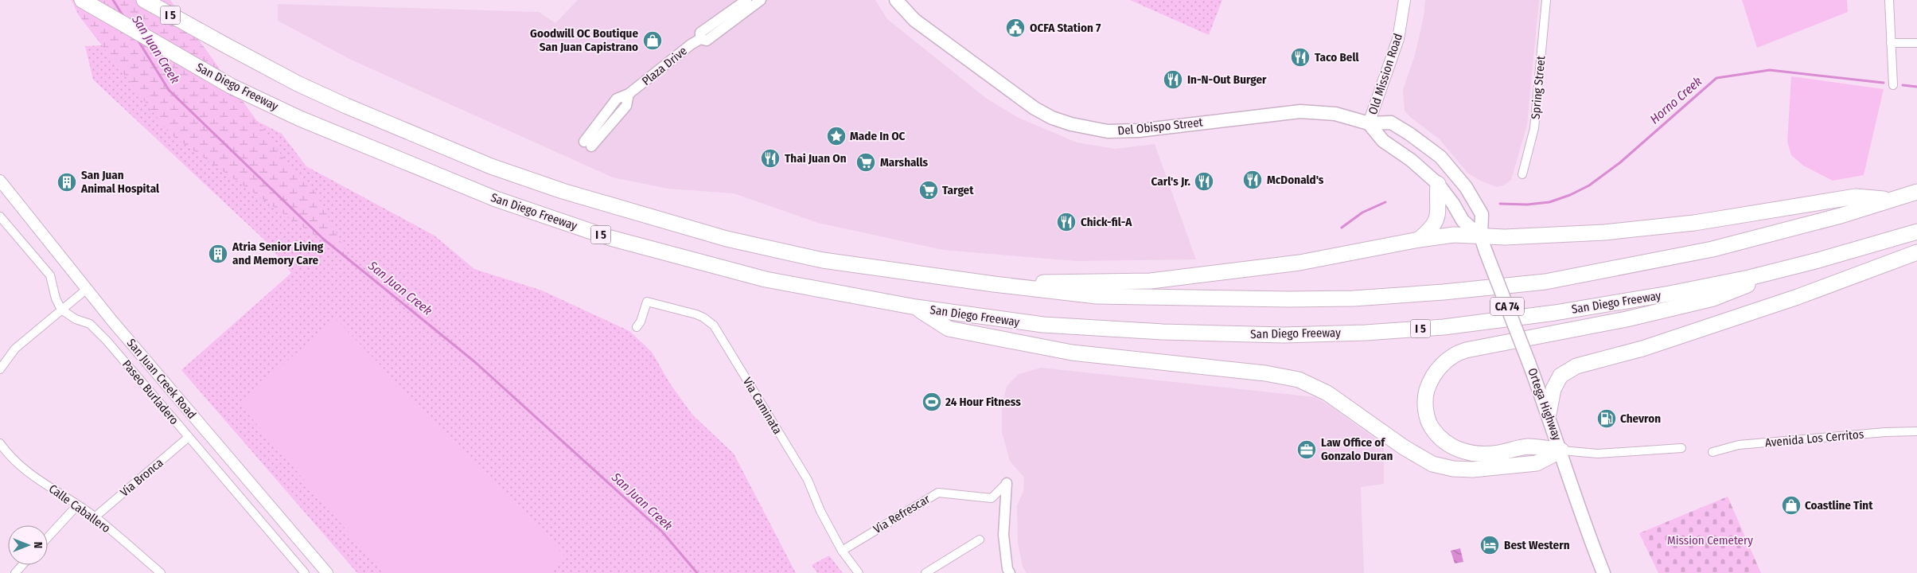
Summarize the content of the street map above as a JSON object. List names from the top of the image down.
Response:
{
  "streets": {
    "highway": ["I 5", "San Diego Freeway"],
    "main road": [
      "Old Mission Road",
      "Del Obispo Street",
      "CA 74",
      "San Juan Creek Road",
      "Ortega Highway"
    ],
    "street": [
      "Plaza Drive",
      "Spring Street",
      "Paseo Burladero",
      "Via Caminata",
      "Avenida Los Cerritos",
      "Via Bronca",
      "Calle Caballero",
      "Via Refrescar"
    ]
  },
  "crossings": [
    ["Old Mission Road", "Del Obispo Street"],
    ["Old Mission Road", "Ortega Highway"],
    ["Del Obispo Street", "Ortega Highway"],
    ["Paseo Burladero", "Via Bronca"],
    ["Via Caminata", "Via Refrescar"],
    ["Via Bronca", "Calle Caballero"]
  ],
  "water": ["San Juan Creek", "Horno Creek"],
  "parks": ["Mission Cemetery"],
  "places": {
    "public building": ["OCFA Station 7"],
    "shop": ["Goodwill OC Boutique San Juan Capistrano", "Coastline Tint"],
    "restaurant": [
      "Taco Bell",
      "In-N-Out Burger",
      "Thai Juan On",
      "McDonald's",
      "Carl's Jr.",
      "Chick-fil-A"
    ],
    "place": ["Made In OC"],
    "supermarket": ["Marshalls", "Target"],
    "building": ["San Juan Animal Hospital", "Atria Senior Living and Memory Care"],
    "sports": ["24 Hour Fitness"],
    "fuel station": ["Chevron"],
    "office": ["Law Office of Gonzalo Duran"],
    "hotel": ["Best Western"]
  },
  "north": "right"
}
